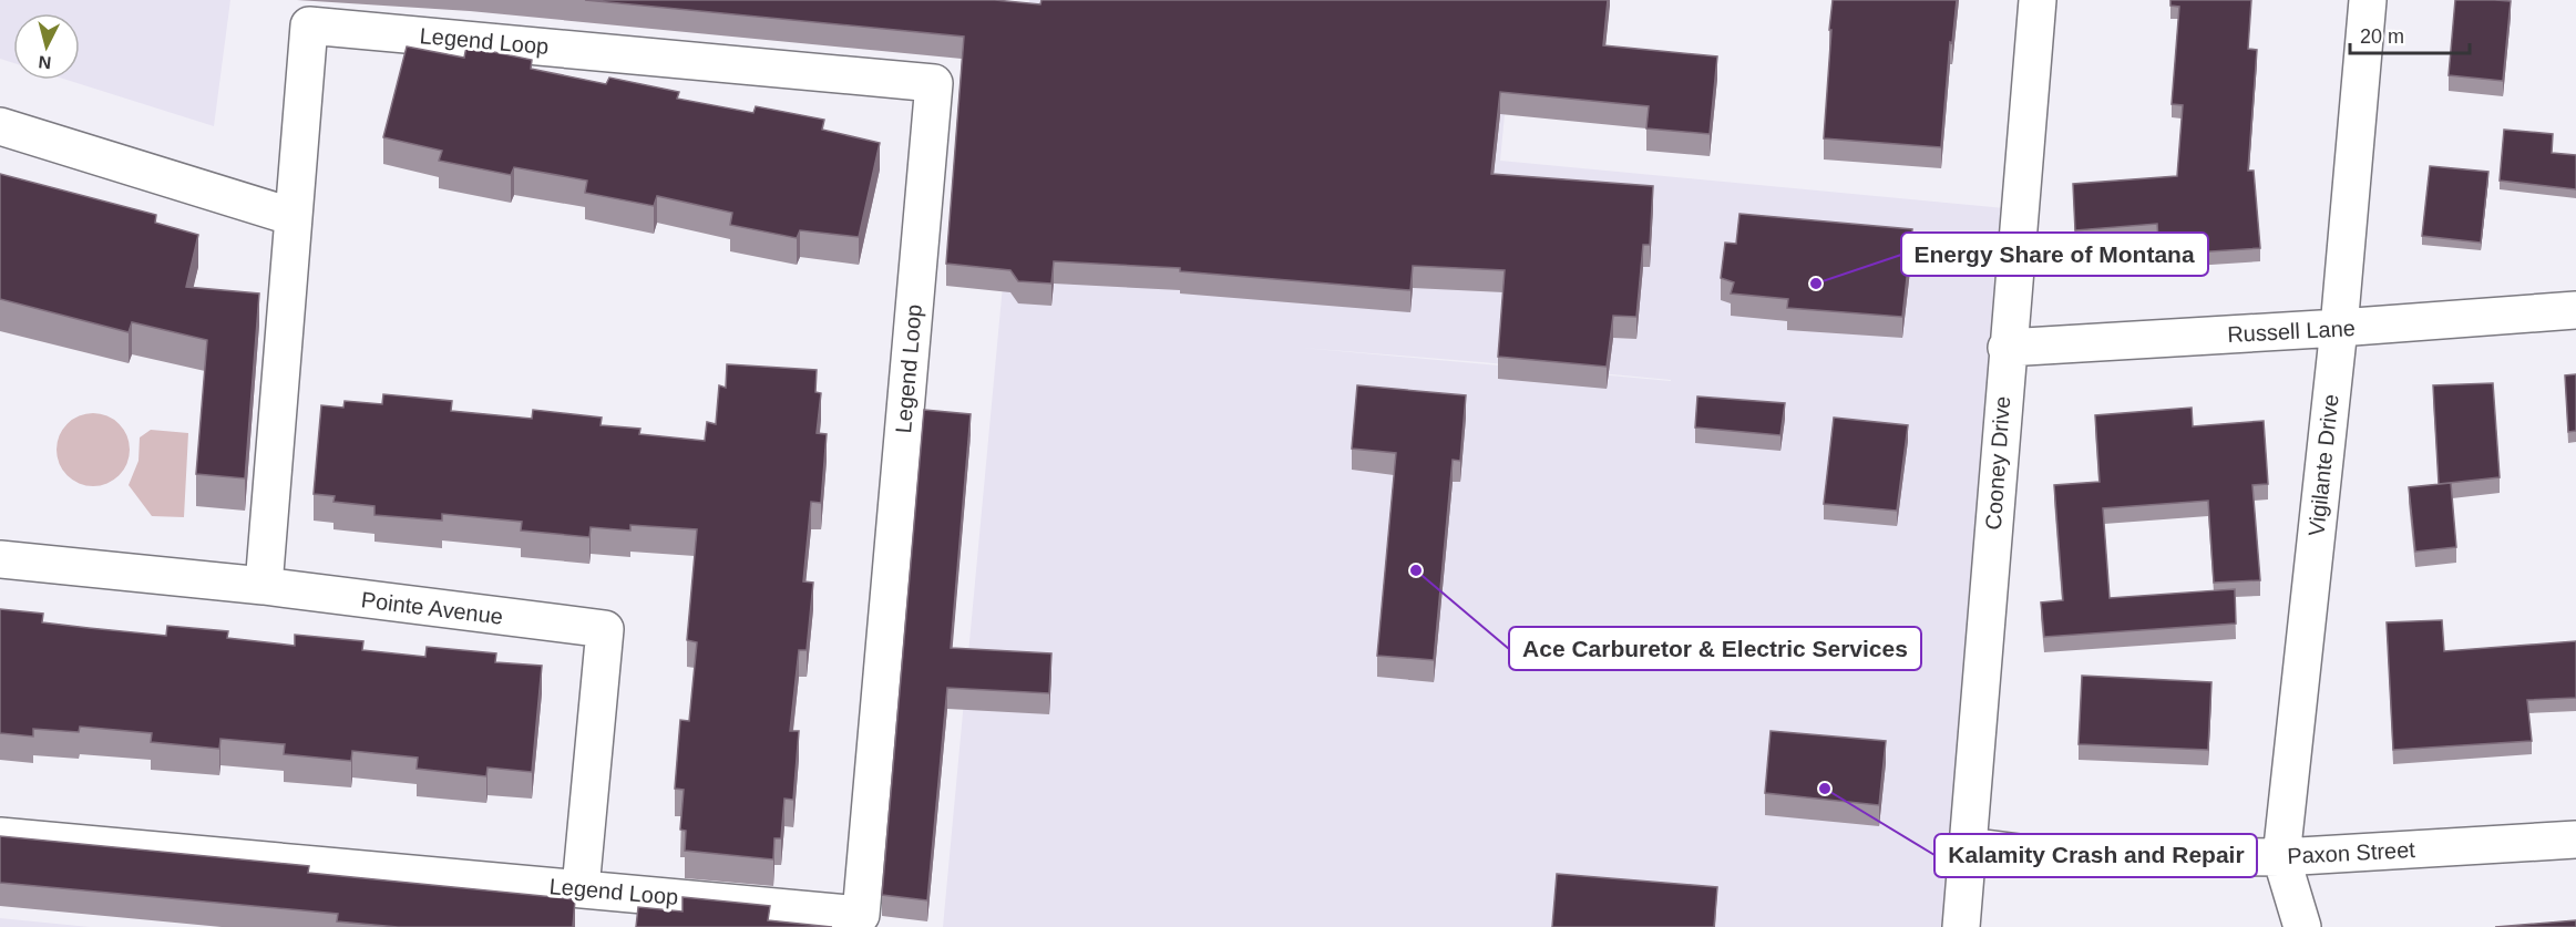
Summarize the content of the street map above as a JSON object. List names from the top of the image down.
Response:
{
  "streets": {
    "street": [
      "Legend Loop",
      "Russell Lane",
      "Cooney Drive",
      "Vigilante Drive",
      "Pointe Avenue",
      "Paxon Street"
    ]
  },
  "crossings": [
    ["Legend Loop", "Pointe Avenue"],
    ["Russell Lane", "Cooney Drive"],
    ["Russell Lane", "Vigilante Drive"],
    ["Cooney Drive", "Paxon Street"],
    ["Vigilante Drive", "Paxon Street"]
  ],
  "places": ["Energy Share of Montana", "Ace Carburetor & Electric Services", "Kalamity Crash and Repair"],
  "scale_bar": "20 m",
  "north": "bottom"
}
